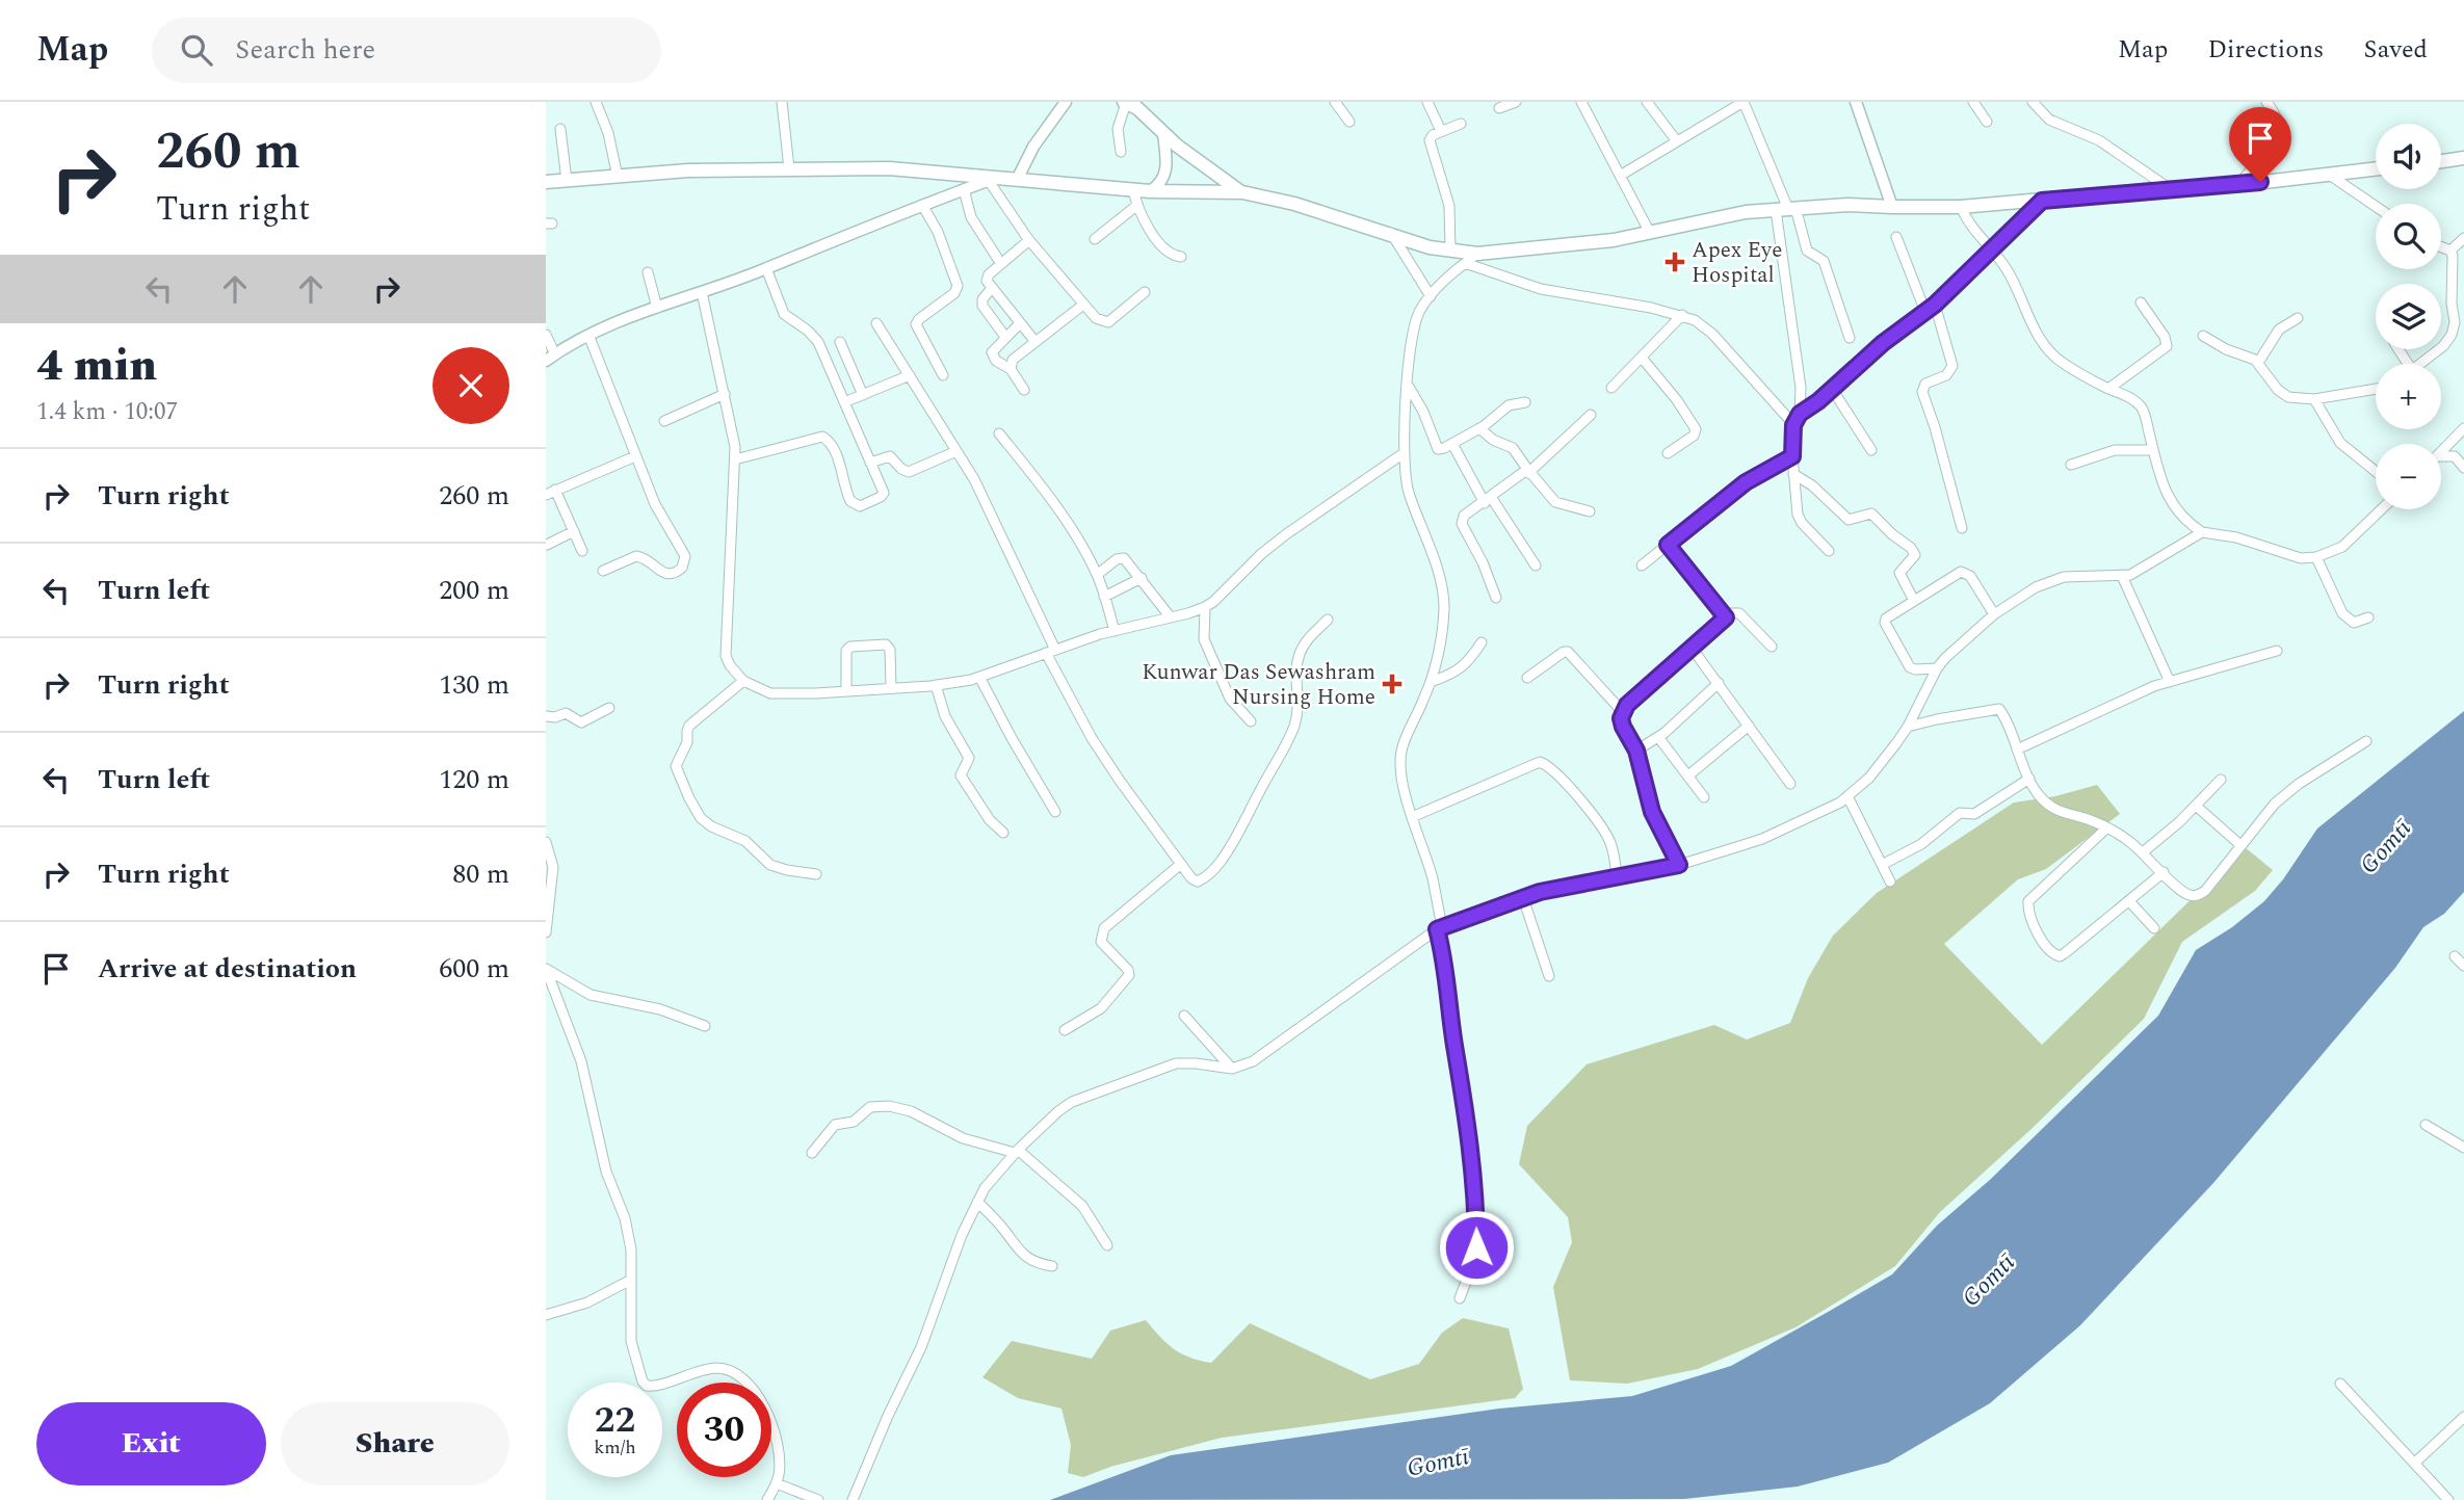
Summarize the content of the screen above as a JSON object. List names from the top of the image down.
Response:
{
  "water": ["Gomtī"],
  "places": {
    "health": ["Apex Eye Hospital", "Kunwar Das Sewashram Nursing Home"]
  },
  "page": {
    "header": "Map",
    "search": "Search here",
    "nav": ["Map", "Directions", "Saved"],
    "turn": ["260 m", "Turn right"],
    "map_buttons": ["+", "−"],
    "heading": ["4 min", "1.4 km · 10:07"],
    "list": [
      {
        "name": "Turn right",
        "value": "260 m"
      },
      {
        "name": "Turn left",
        "value": "200 m"
      },
      {
        "name": "Turn right",
        "value": "130 m"
      },
      {
        "name": "Turn left",
        "value": "120 m"
      },
      {
        "name": "Turn right",
        "value": "80 m"
      },
      {
        "name": "Arrive at destination",
        "value": "600 m"
      }
    ],
    "speed": "22 km/h",
    "limit": "30",
    "buttons": ["Exit", "Share"]
  }
}
